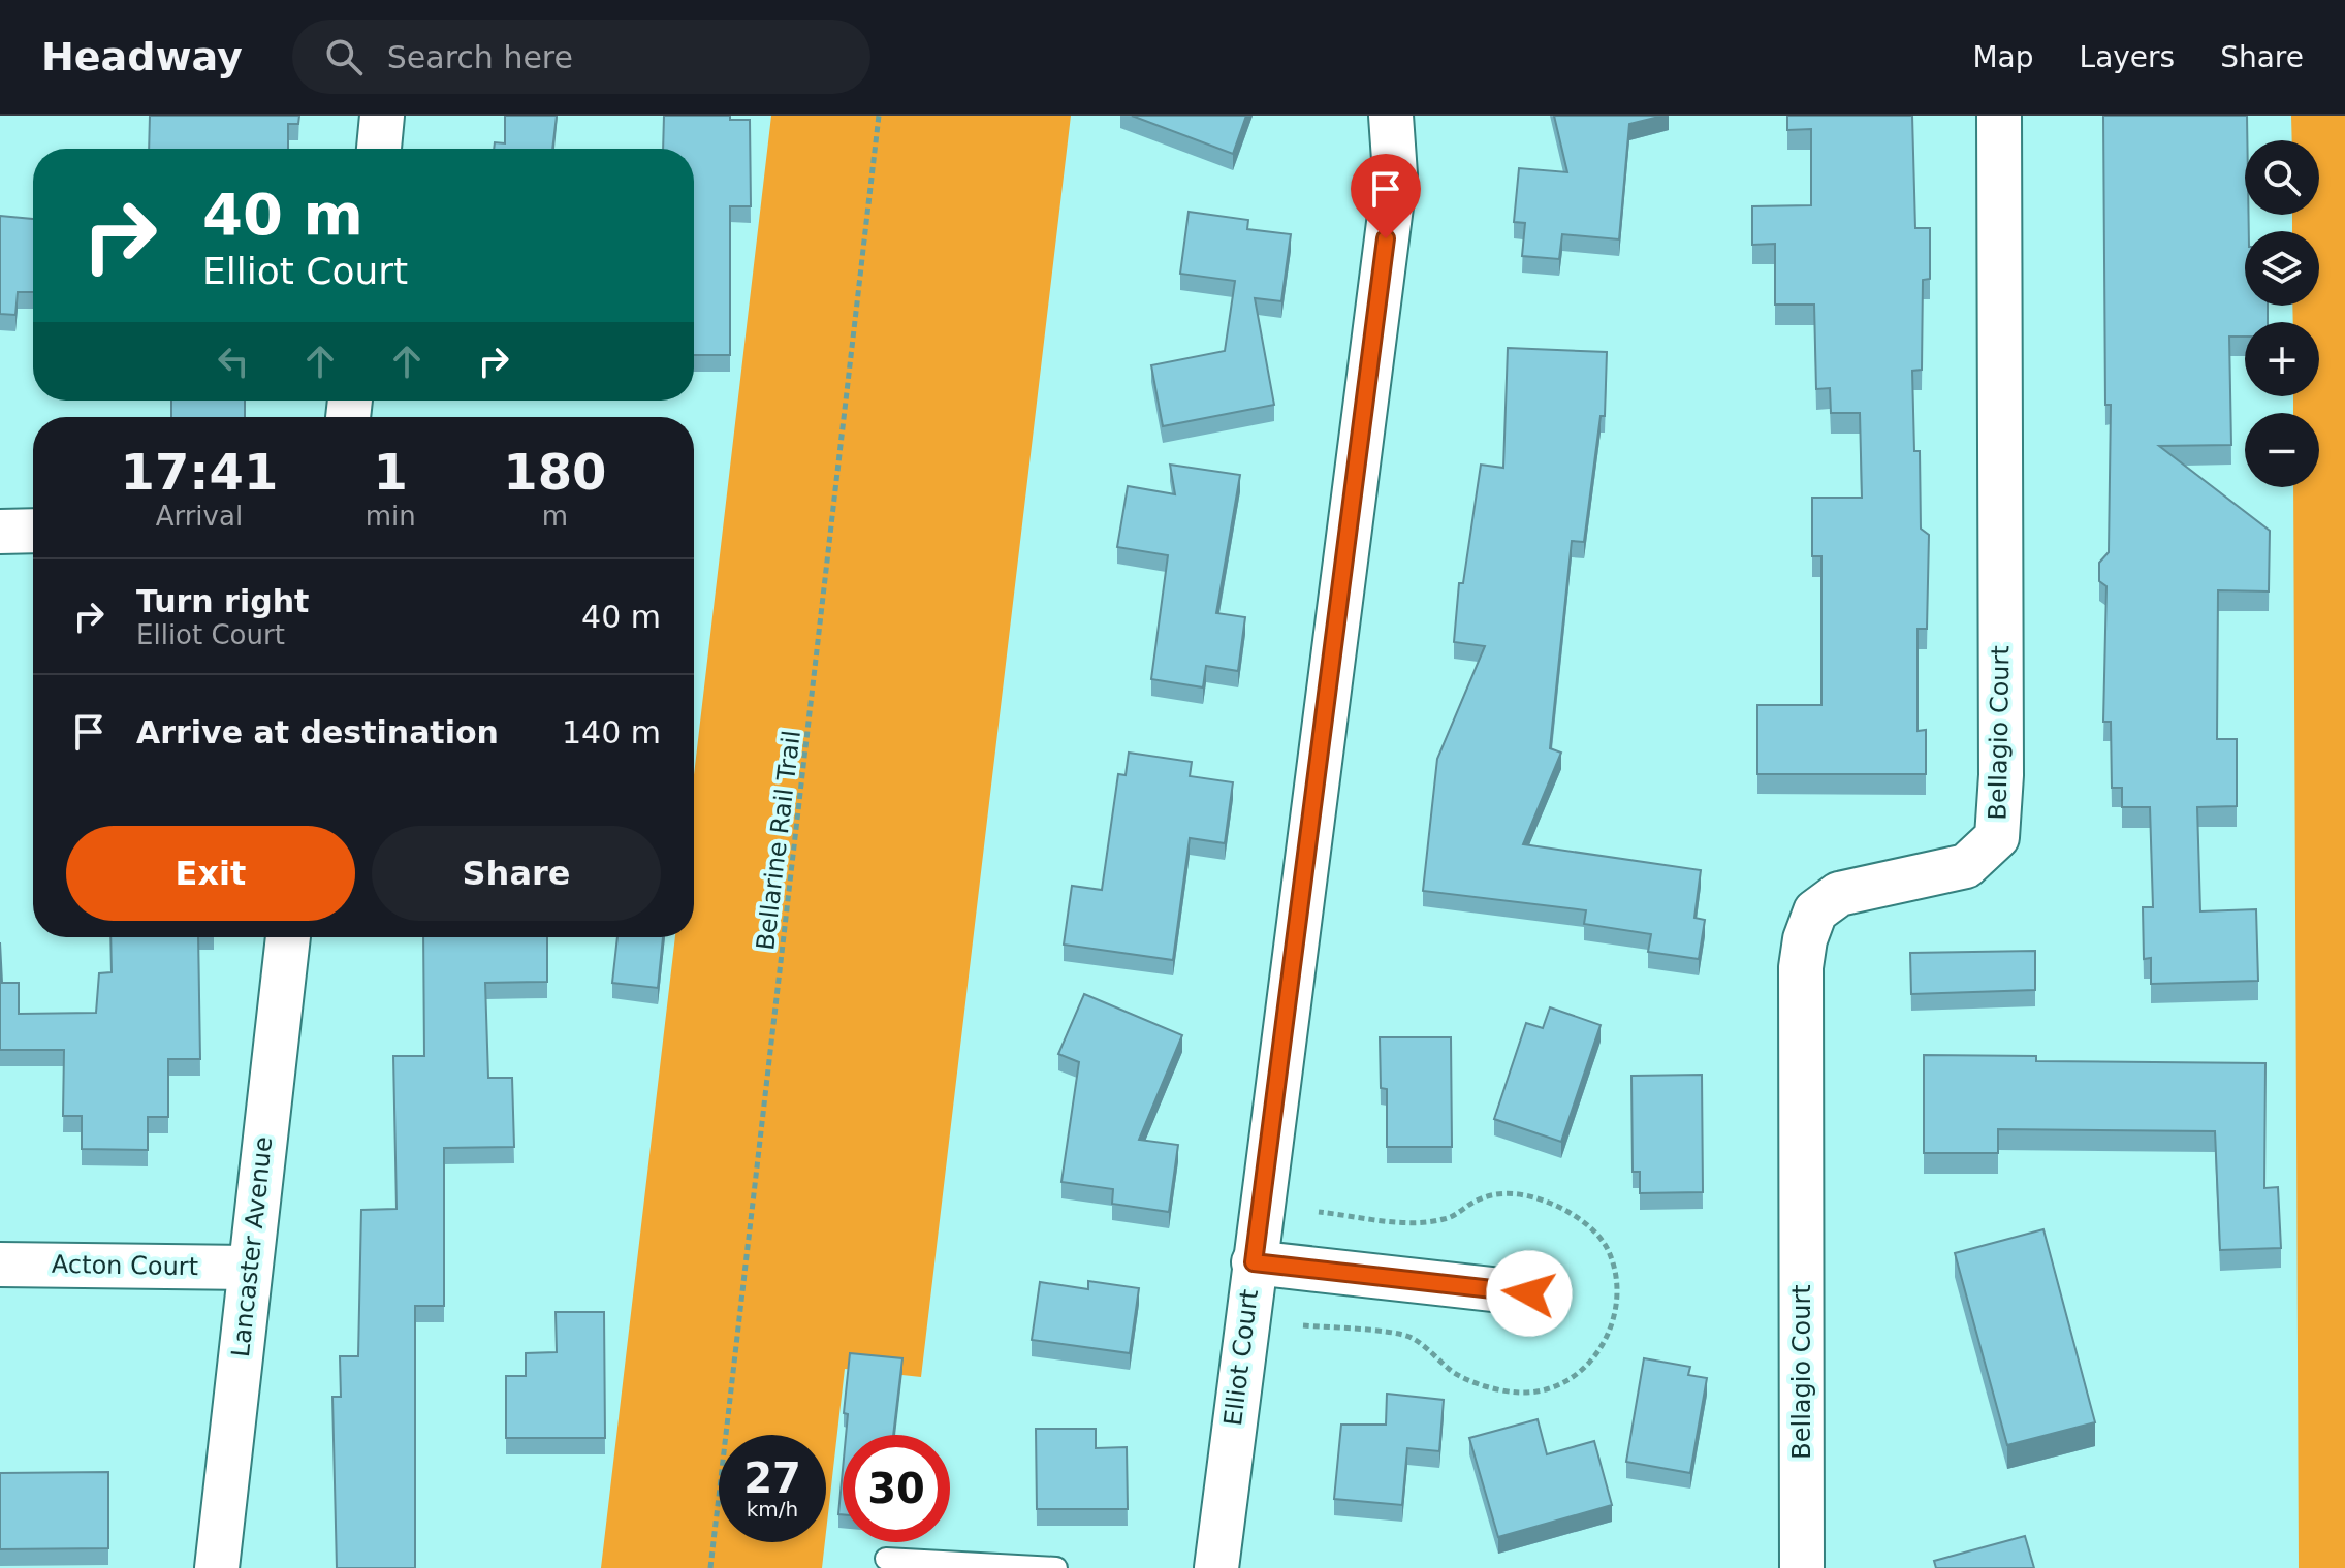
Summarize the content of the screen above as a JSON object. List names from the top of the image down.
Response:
{
  "streets": {
    "street": [
      "Bellagio Court",
      "Lancaster Avenue",
      "Acton Court",
      "Elliot Court"
    ],
    "path": ["Bellarine Rail Trail"]
  },
  "crossings": [
    ["Lancaster Avenue", "Acton Court"]
  ],
  "page": {
    "header": "Headway",
    "search": "Search here",
    "nav": ["Map", "Layers", "Share"],
    "map_buttons": ["+", "−"],
    "turn": ["40 m", "Elliot Court"],
    "eta": [
      "17:41",
      "Arrival",
      "1",
      "min",
      "180",
      "m"
    ],
    "list": [
      {
        "name": "Turn right",
        "note": "Elliot Court",
        "value": "40 m"
      },
      {
        "name": "Arrive at destination",
        "value": "140 m"
      }
    ],
    "buttons": ["Exit", "Share"],
    "speed": "27 km/h",
    "limit": "30"
  }
}
